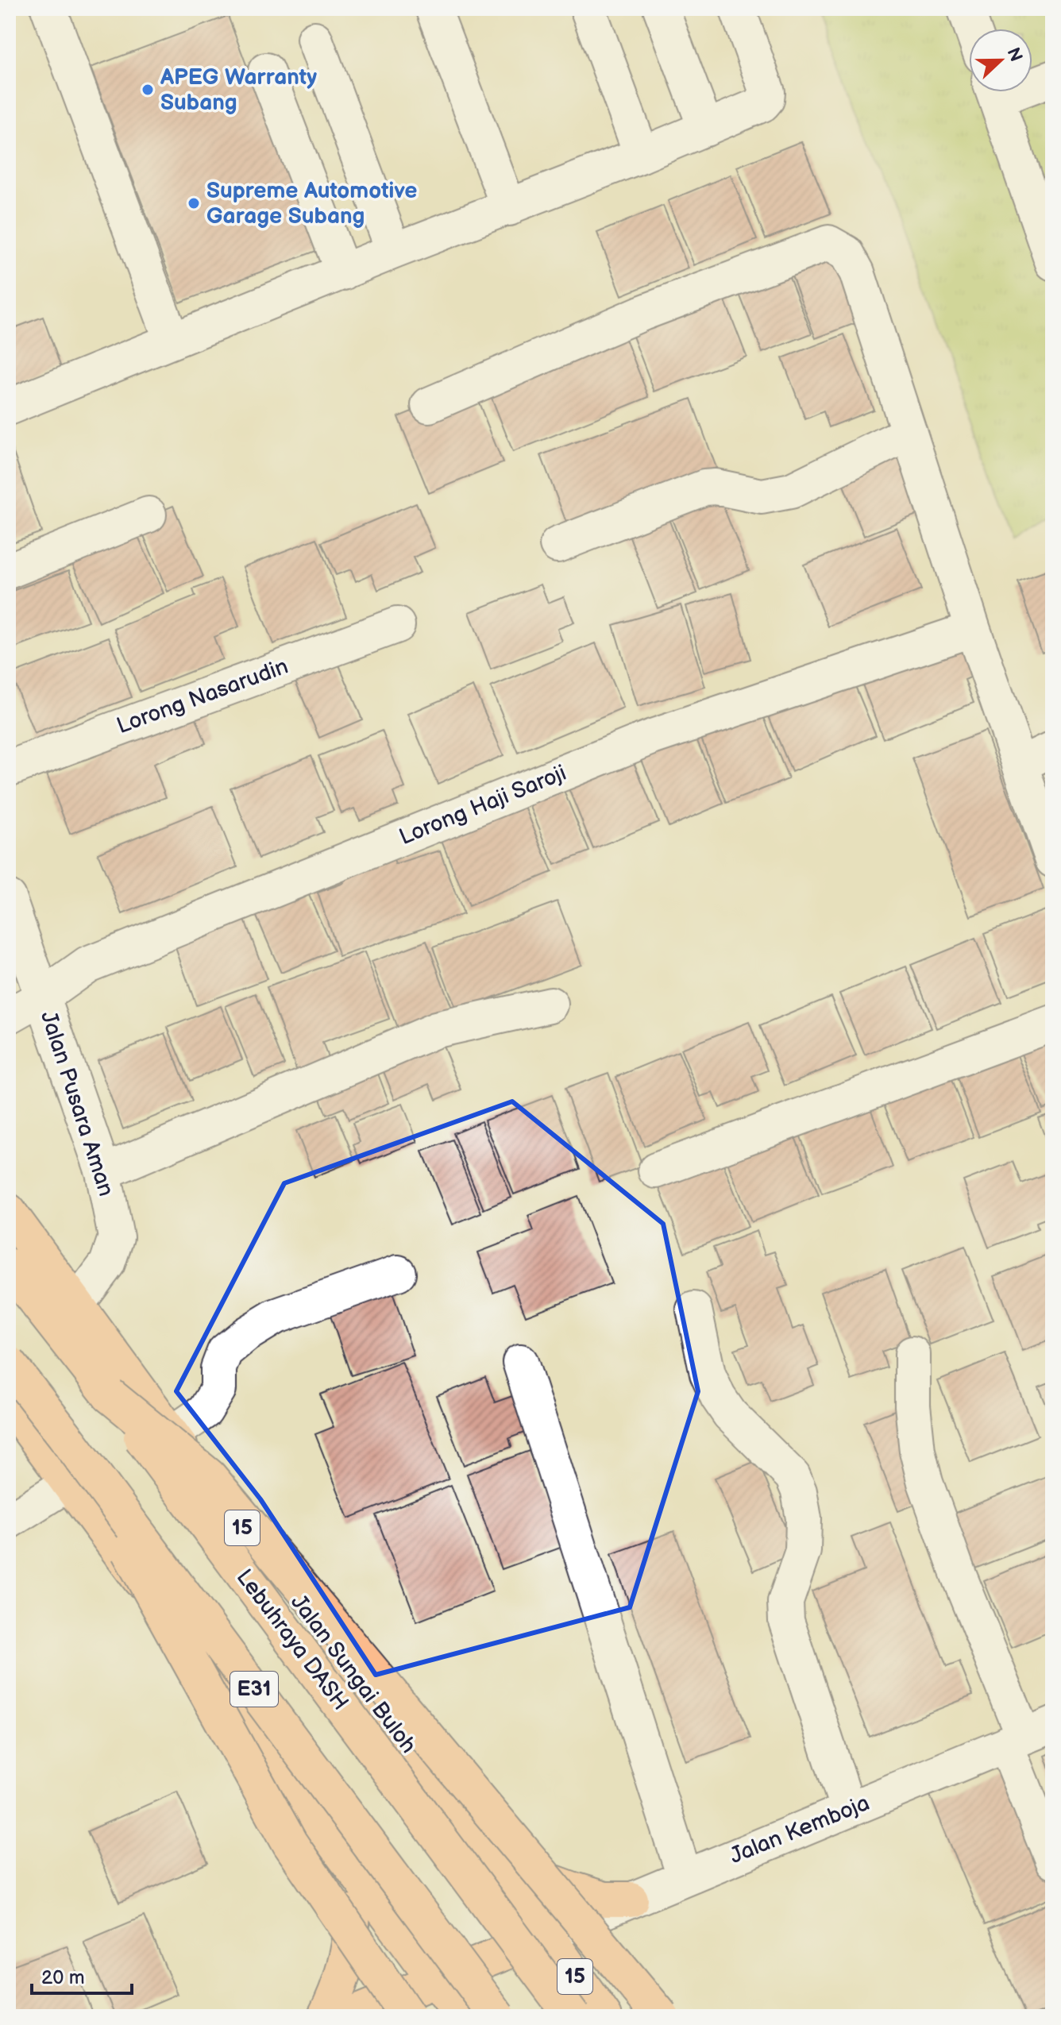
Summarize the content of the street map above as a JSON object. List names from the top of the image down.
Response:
{
  "streets": {
    "main road": [
      "15",
      "Lebuhraya DASH",
      "Jalan Sungai Buloh",
      "E31"
    ],
    "street": [
      "Lorong Nasarudin",
      "Lorong Haji Saroji",
      "Jalan Pusara Aman",
      "Jalan Kemboja"
    ]
  },
  "crossings": [
    ["Lorong Haji Saroji", "Jalan Pusara Aman"],
    ["Jalan Pusara Aman", "Jalan Sungai Buloh"],
    ["Jalan Sungai Buloh", "Jalan Kemboja"]
  ],
  "places": ["APEG Warranty Subang", "Supreme Automotive Garage Subang"],
  "scale_bar": "20 m",
  "north": "right"
}
